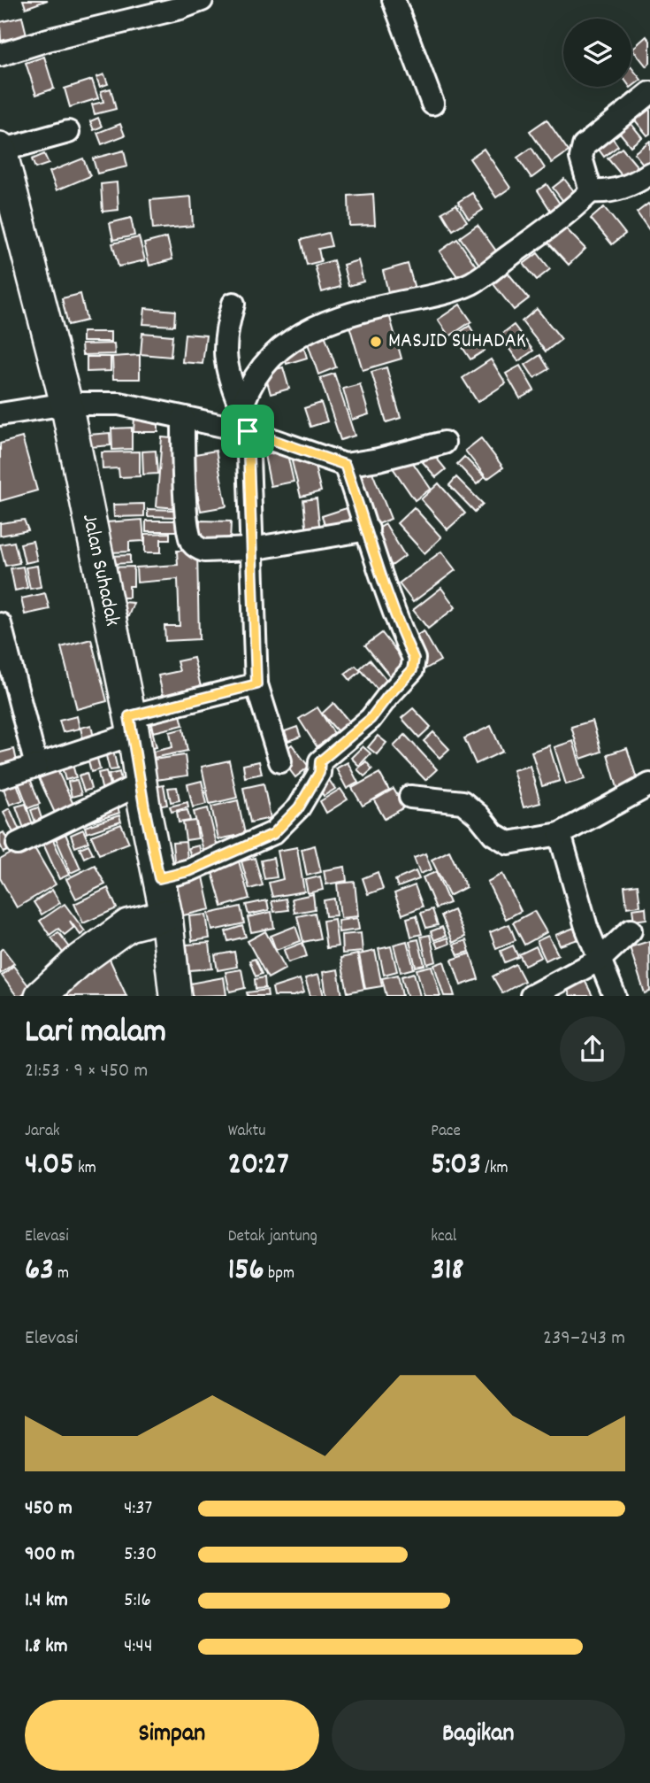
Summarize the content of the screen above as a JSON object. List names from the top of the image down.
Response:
{
  "streets": {
    "street": ["Jalan Suhadak"]
  },
  "places": ["MASJID SUHADAK"],
  "page": {
    "heading": ["Lari malam", "21:53 · 9 × 450 m"],
    "stats": [
      ["Jarak", "4.05 km"],
      ["Waktu", "20:27"],
      ["Pace", "5:03 /km"],
      ["Elevasi", "63 m"],
      ["Detak jantung", "156 bpm"],
      ["kcal", "318"]
    ],
    "chart": ["Elevasi", "239–243 m"],
    "list": [
      {
        "name": "450 m",
        "note": "4:37"
      },
      {
        "name": "900 m",
        "note": "5:30"
      },
      {
        "name": "1.4 km",
        "note": "5:16"
      },
      {
        "name": "1.8 km",
        "note": "4:44"
      }
    ],
    "buttons": ["Simpan", "Bagikan"]
  }
}
